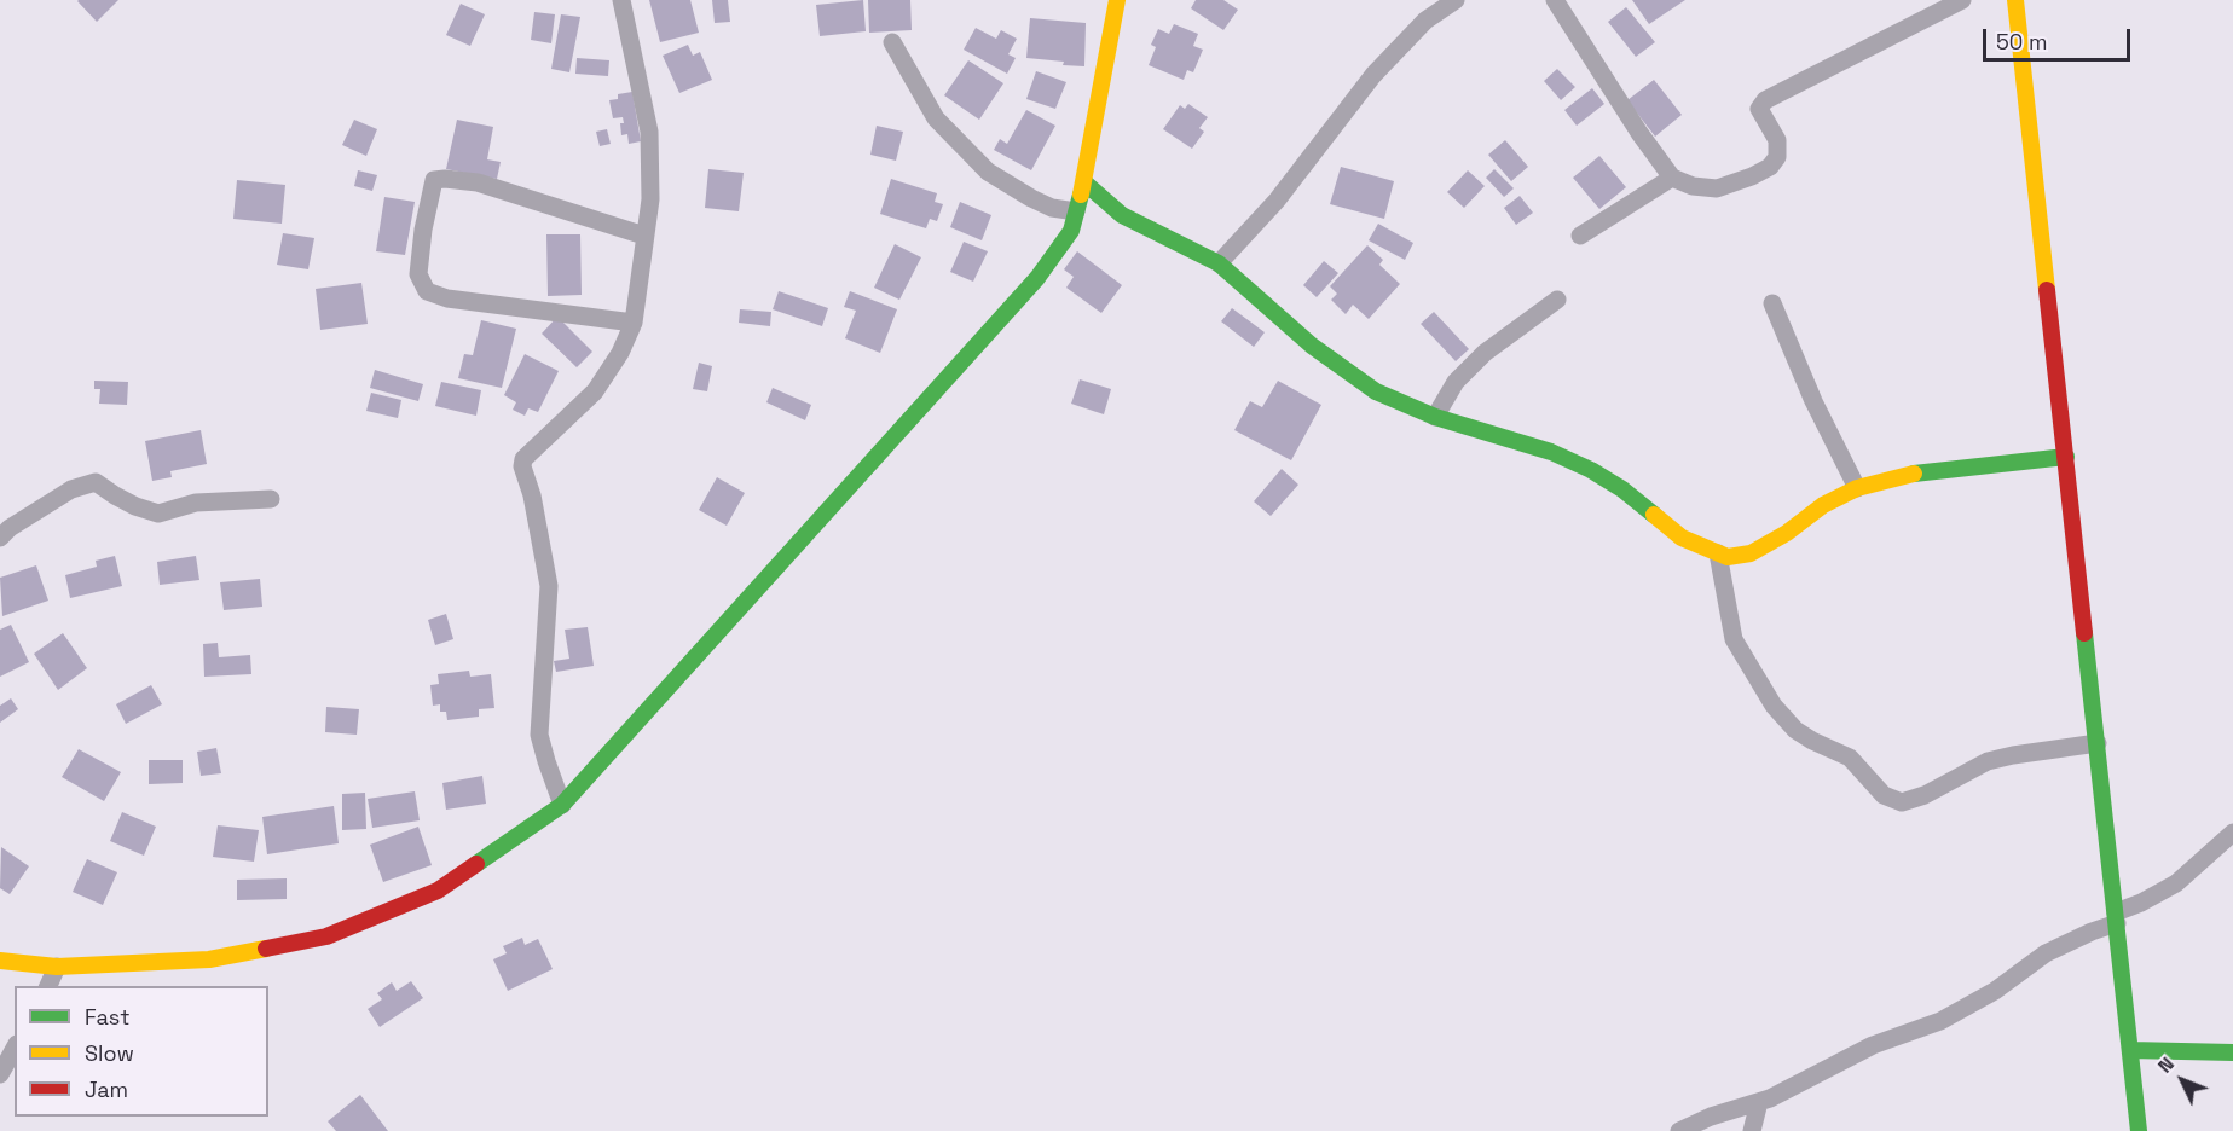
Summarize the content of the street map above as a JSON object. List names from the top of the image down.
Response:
{
  "legend": ["Fast", "Slow", "Jam"],
  "scale_bar": "50 m",
  "north": "top left"
}
